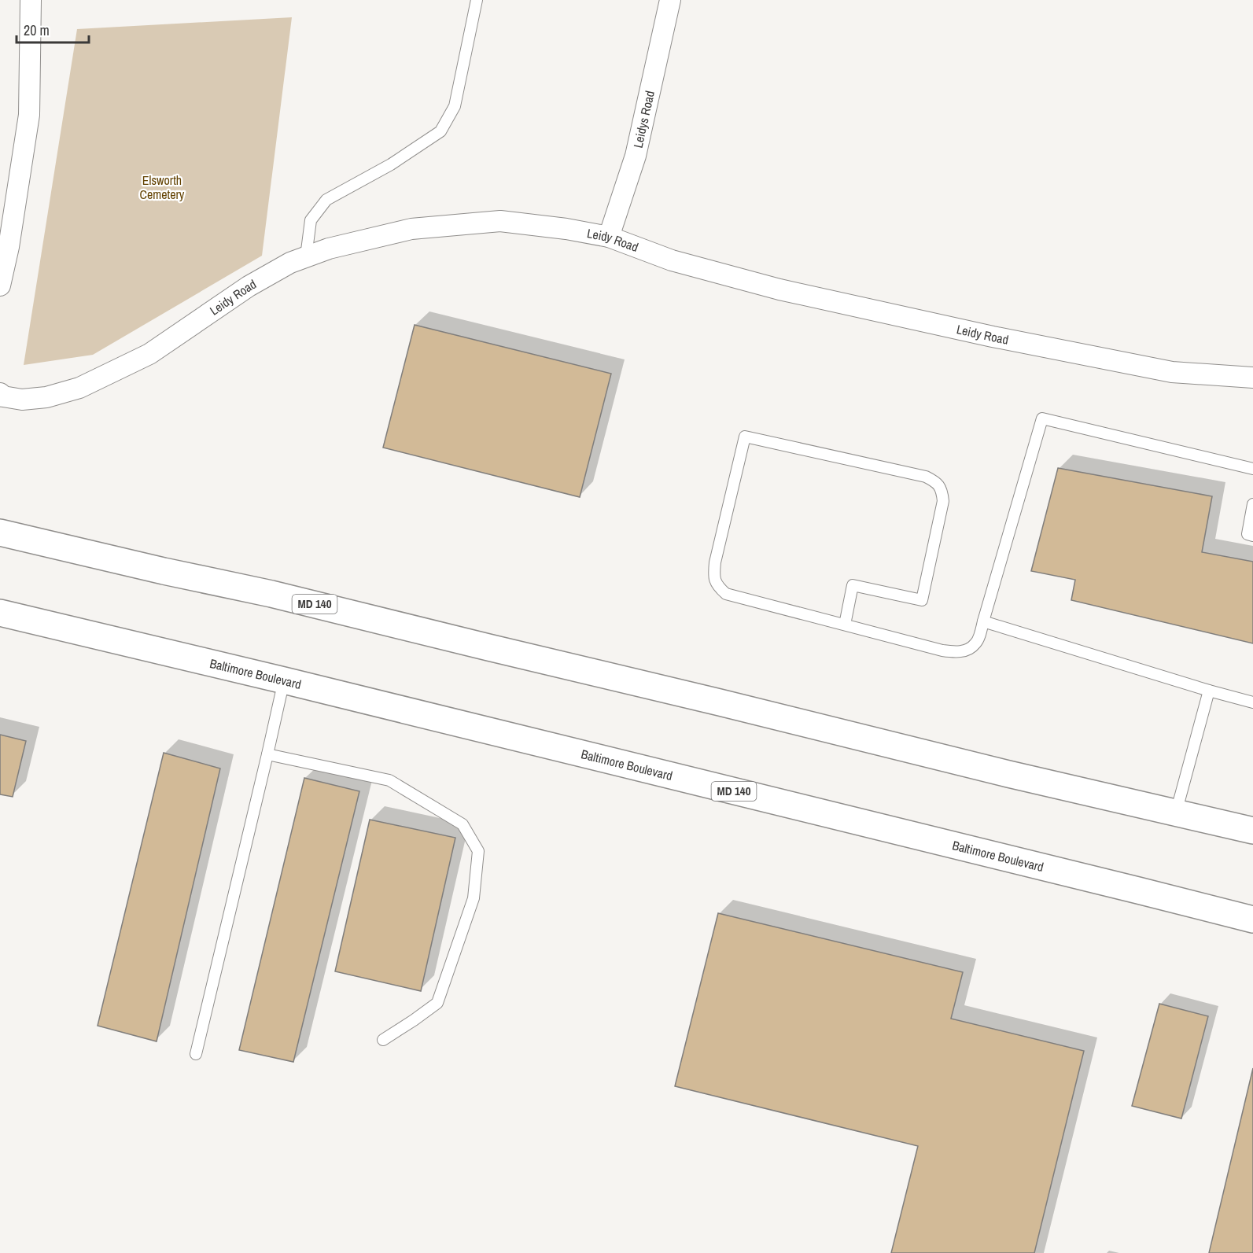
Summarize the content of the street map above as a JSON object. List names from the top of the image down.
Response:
{
  "streets": {
    "highway": ["MD 140", "Baltimore Boulevard"],
    "street": ["Leidys Road", "Leidy Road"]
  },
  "crossings": [
    ["Leidys Road", "Leidy Road"]
  ],
  "parks": ["Elsworth Cemetery"],
  "scale_bar": "20 m"
}
